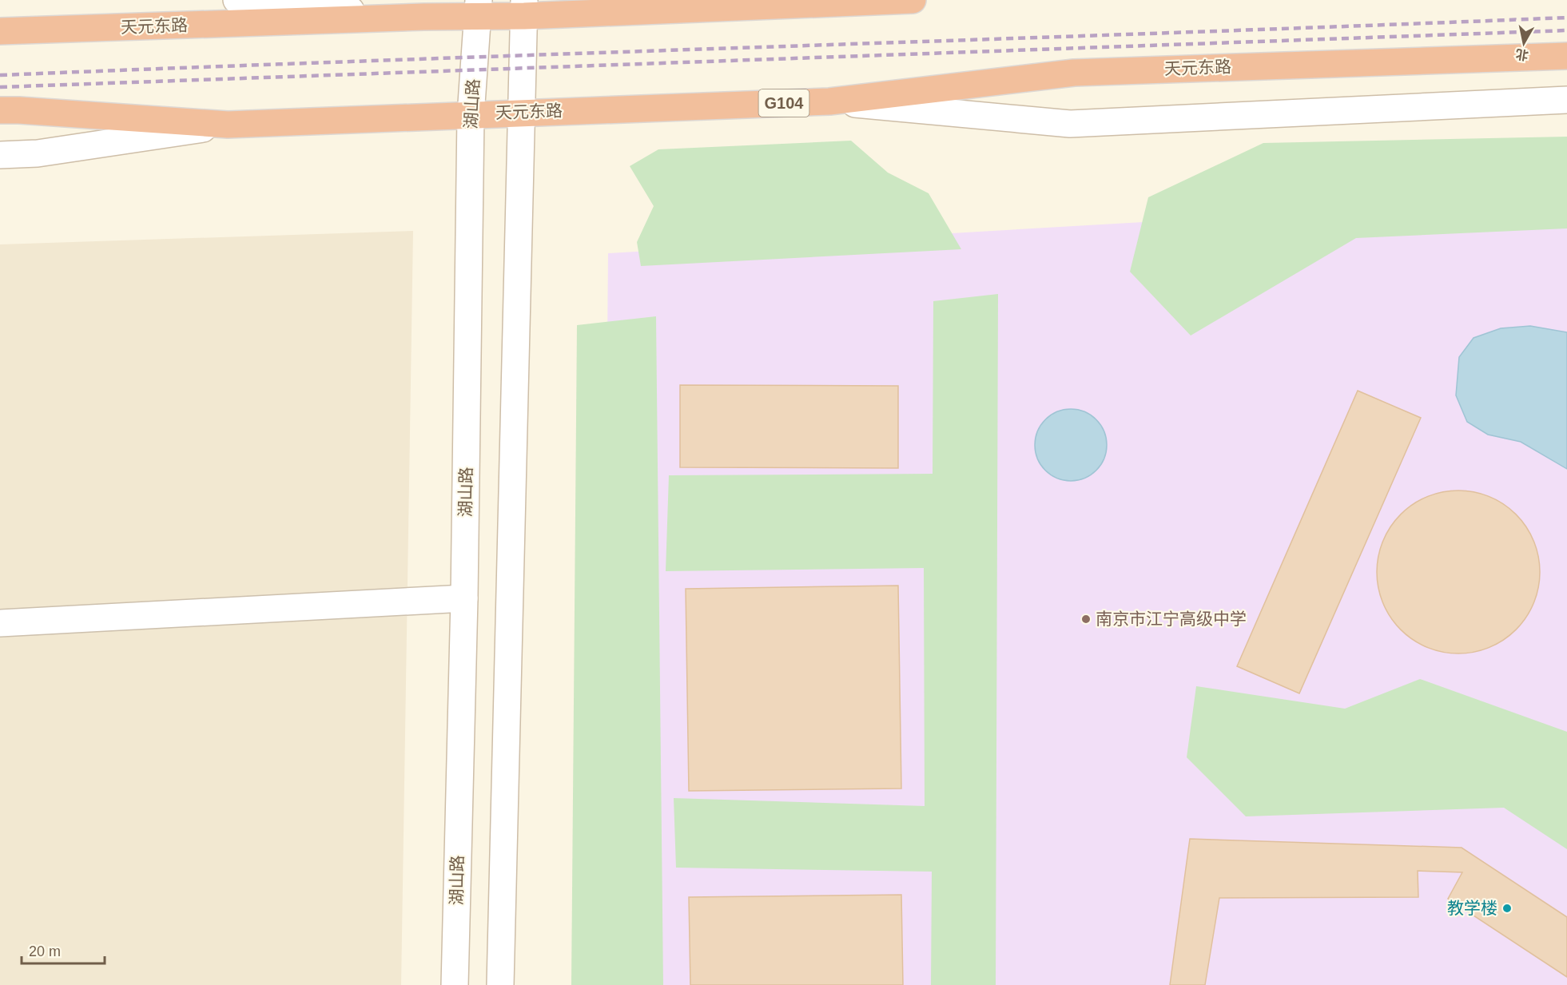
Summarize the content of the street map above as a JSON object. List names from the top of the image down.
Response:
{
  "streets": {
    "highway": ["天元东路", "G104"],
    "main road": ["湖山路"]
  },
  "crossings": [
    ["天元东路", "湖山路"]
  ],
  "places": ["南京市江宁高级中学", "教学楼"],
  "scale_bar": "20 m",
  "north": "bottom"
}
